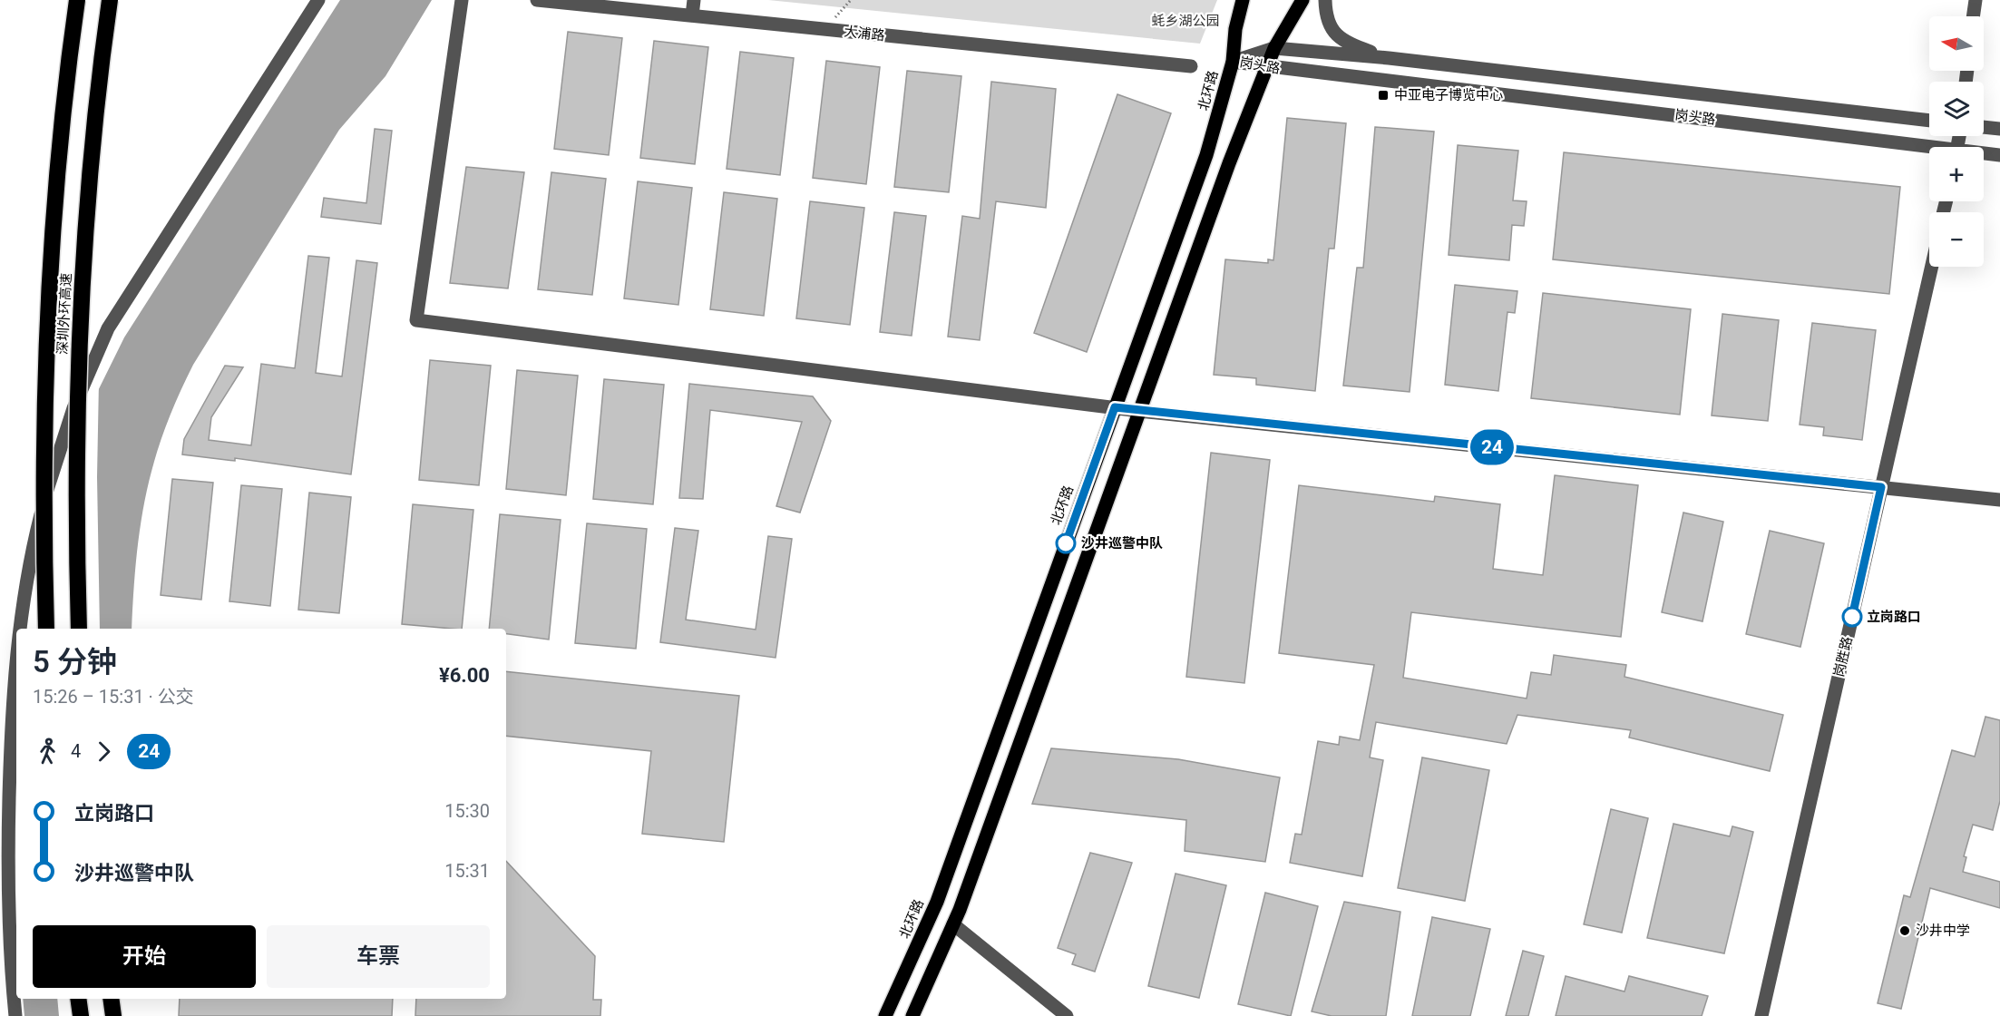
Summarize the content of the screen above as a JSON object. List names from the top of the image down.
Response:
{
  "streets": {
    "highway": ["深圳外环高速"],
    "main road": ["北环路"],
    "street": ["大浦路", "岗头路", "岗胜路"]
  },
  "crossings": [
    ["岗头路", "北环路"]
  ],
  "parks": ["蚝乡湖公园"],
  "places": {
    "transit": ["中亚电子博览中心"],
    "other": ["沙井巡警中队", "立岗路口", "沙井中学"]
  },
  "lines": ["bus line 24"],
  "north": "left",
  "page": {
    "on_map": "24",
    "map_buttons": ["+", "−"],
    "heading": ["5 分钟", "15:26 – 15:31 · 公交", "¥6.00"],
    "legs": ["4", "24"],
    "list": [
      {
        "name": "立岗路口",
        "value": "15:30"
      },
      {
        "name": "沙井巡警中队",
        "value": "15:31"
      }
    ],
    "buttons": ["开始", "车票"]
  }
}
